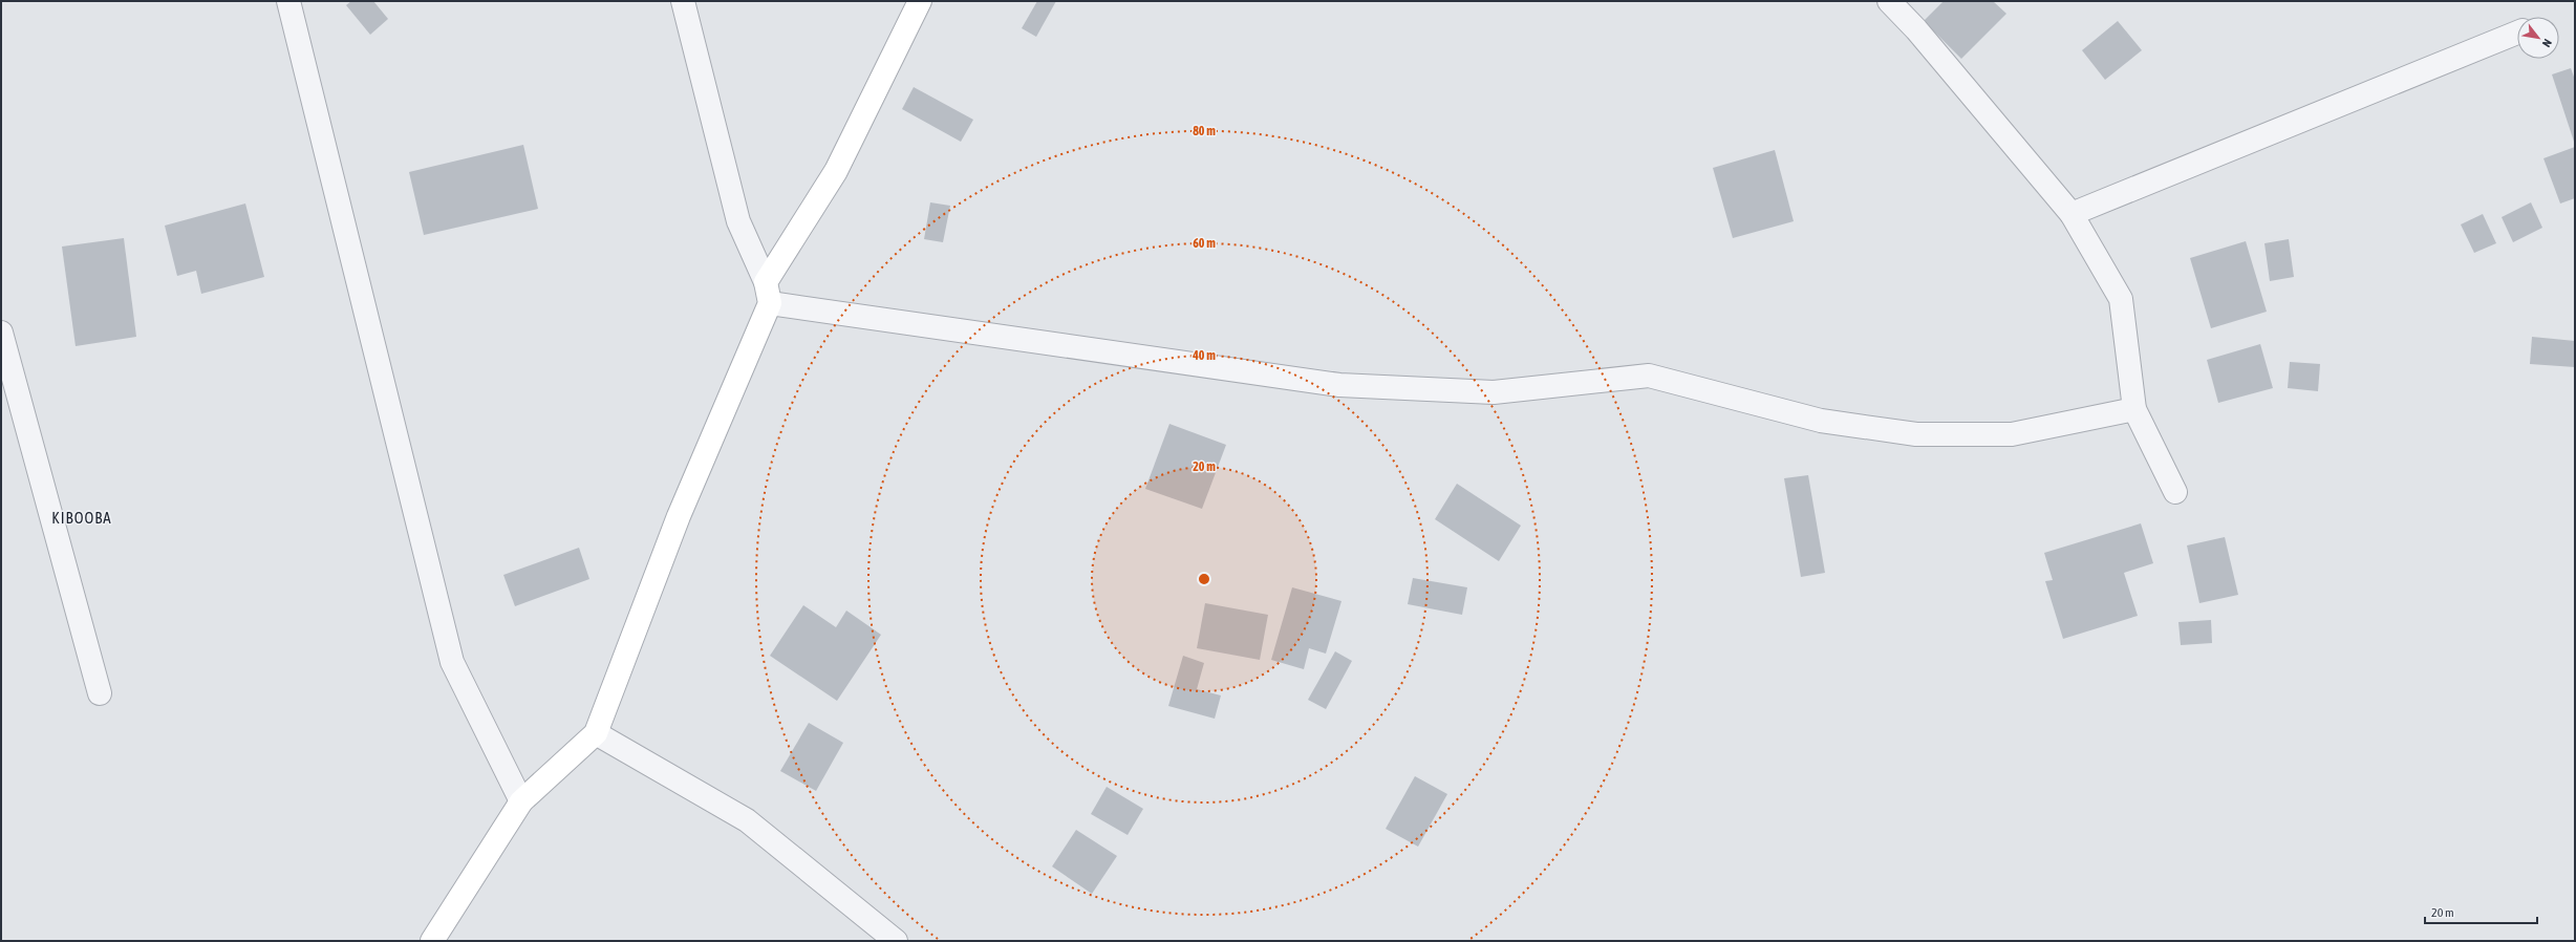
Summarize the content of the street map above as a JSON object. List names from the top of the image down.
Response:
{
  "districts": ["KIBOOBA"],
  "scale_bar": "20 m",
  "north": "bottom right",
  "rings": [
    "80 m",
    "60 m",
    "40 m",
    "20 m"
  ]
}
